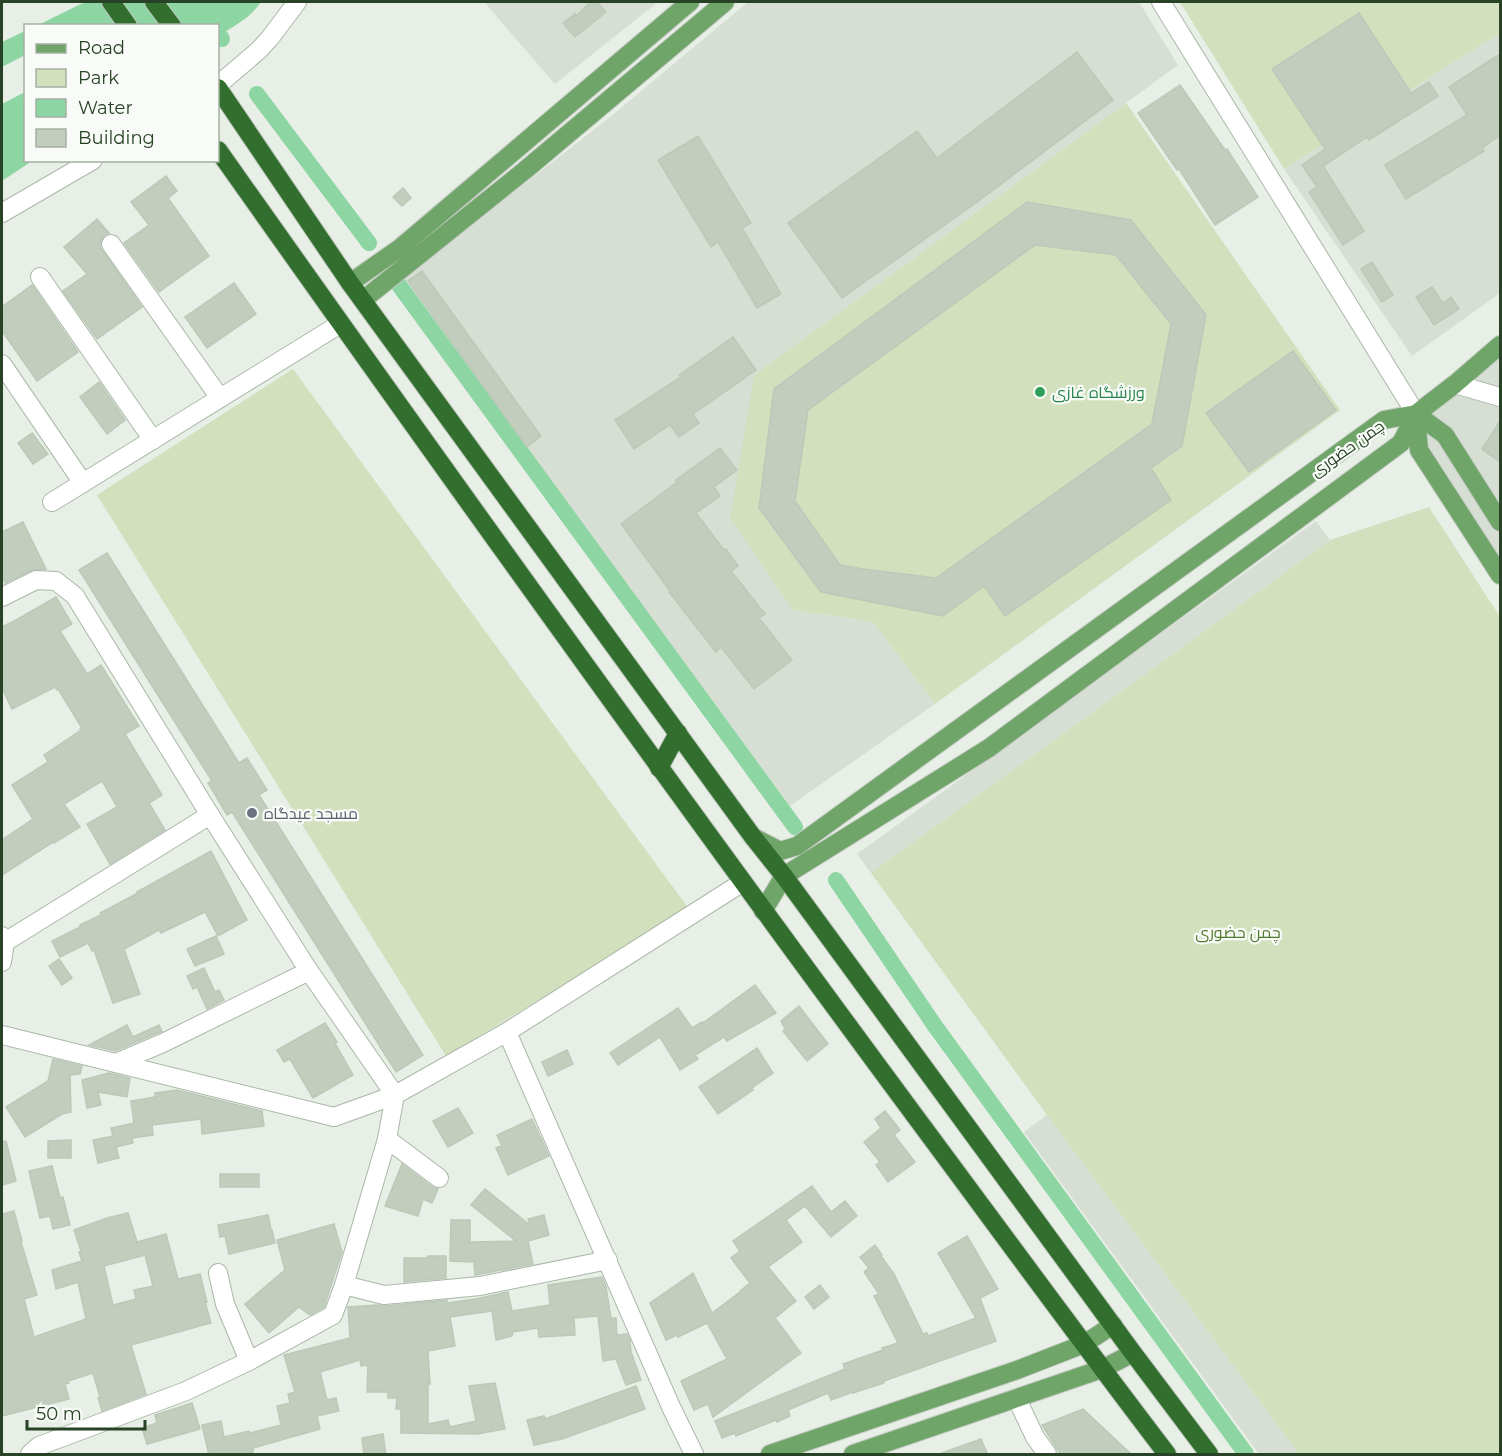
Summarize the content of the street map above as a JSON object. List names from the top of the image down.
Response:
{
  "streets": {
    "main road": ["چمن حضوری"]
  },
  "parks": ["چمن حضوری"],
  "places": ["ورزشگاه غازی", "مسجد عیدگاه"],
  "legend": [
    "Road",
    "Park",
    "Water",
    "Building"
  ],
  "scale_bar": "50 m"
}
